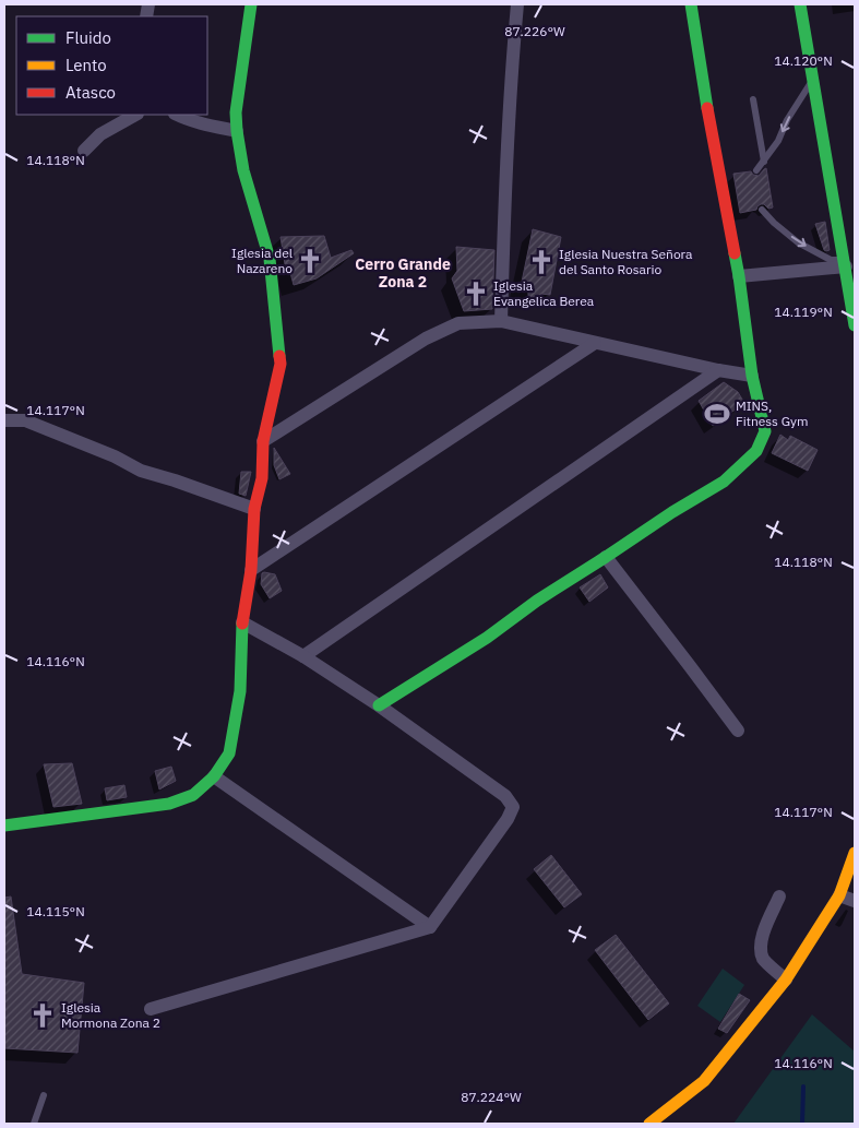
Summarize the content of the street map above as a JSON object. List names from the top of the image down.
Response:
{
  "districts": ["Cerro Grande Zona 2"],
  "places": {
    "church": [
      "Iglesia del Nazareno",
      "Iglesia Nuestra Señora del Santo Rosario",
      "Iglesia Evangelica Berea",
      "Iglesia Mormona Zona 2"
    ],
    "sports": ["MINS, Fitness Gym"]
  },
  "legend": ["Fluido", "Lento", "Atasco"],
  "coordinates": [
    "87.226°W",
    "14.120°N",
    "14.118°N",
    "14.119°N",
    "14.117°N",
    "14.116°N",
    "14.115°N",
    "87.224°W"
  ]
}
